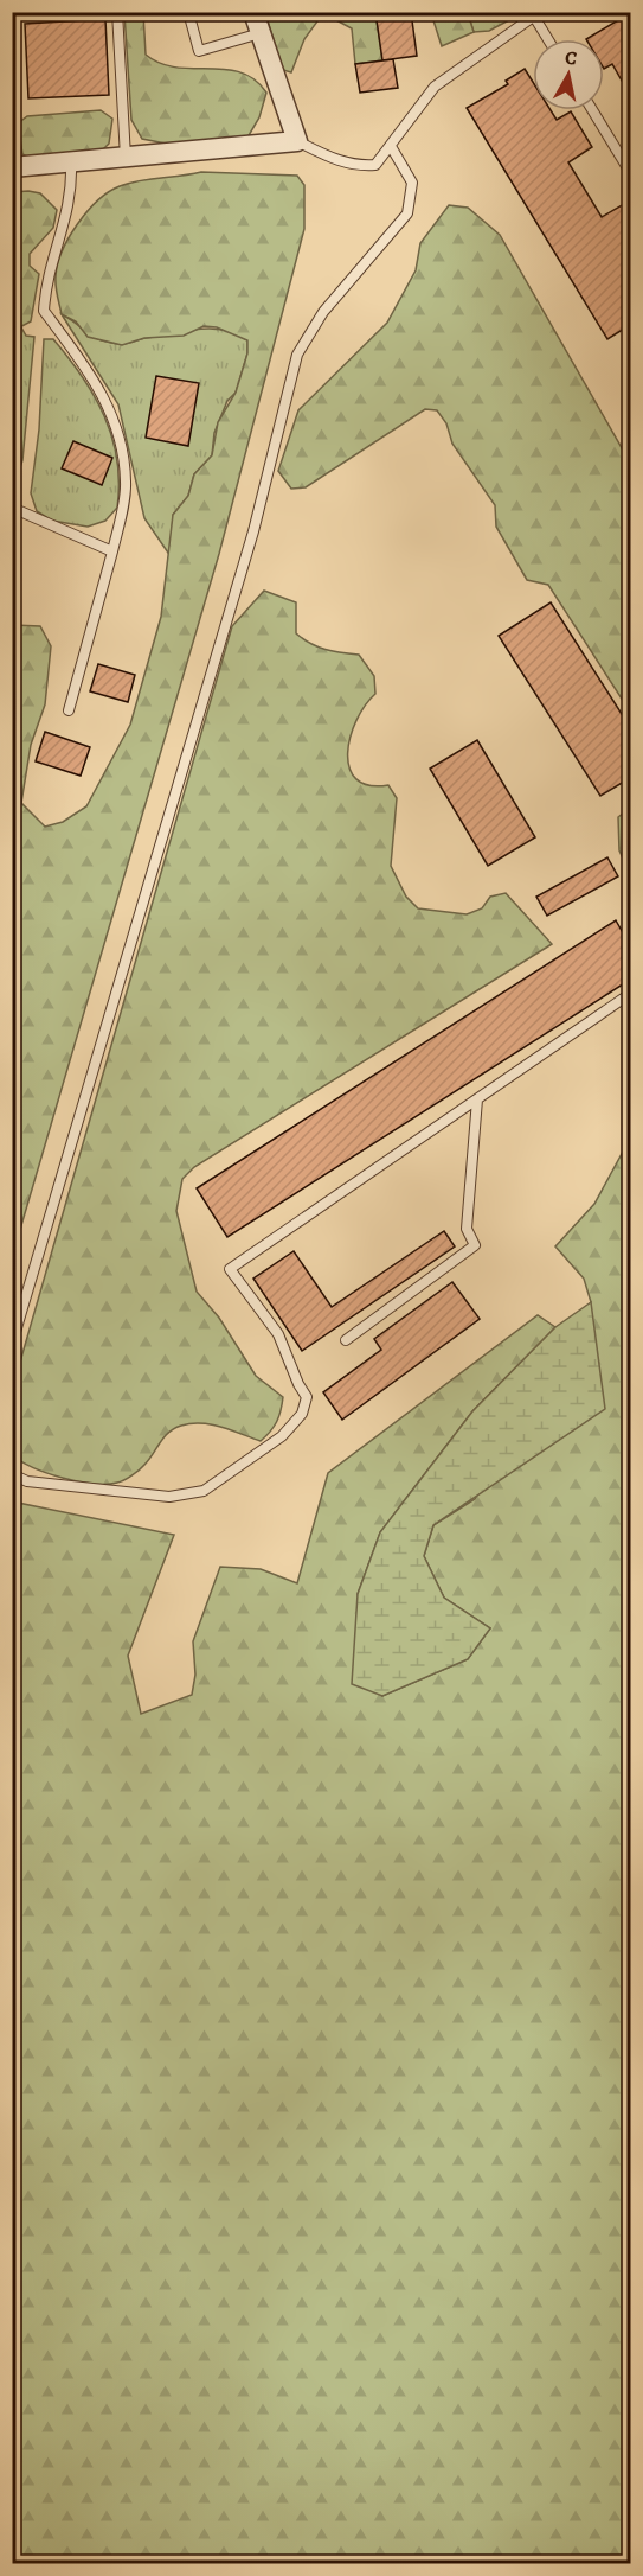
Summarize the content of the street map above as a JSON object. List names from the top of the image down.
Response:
{
  "north": "top"
}
